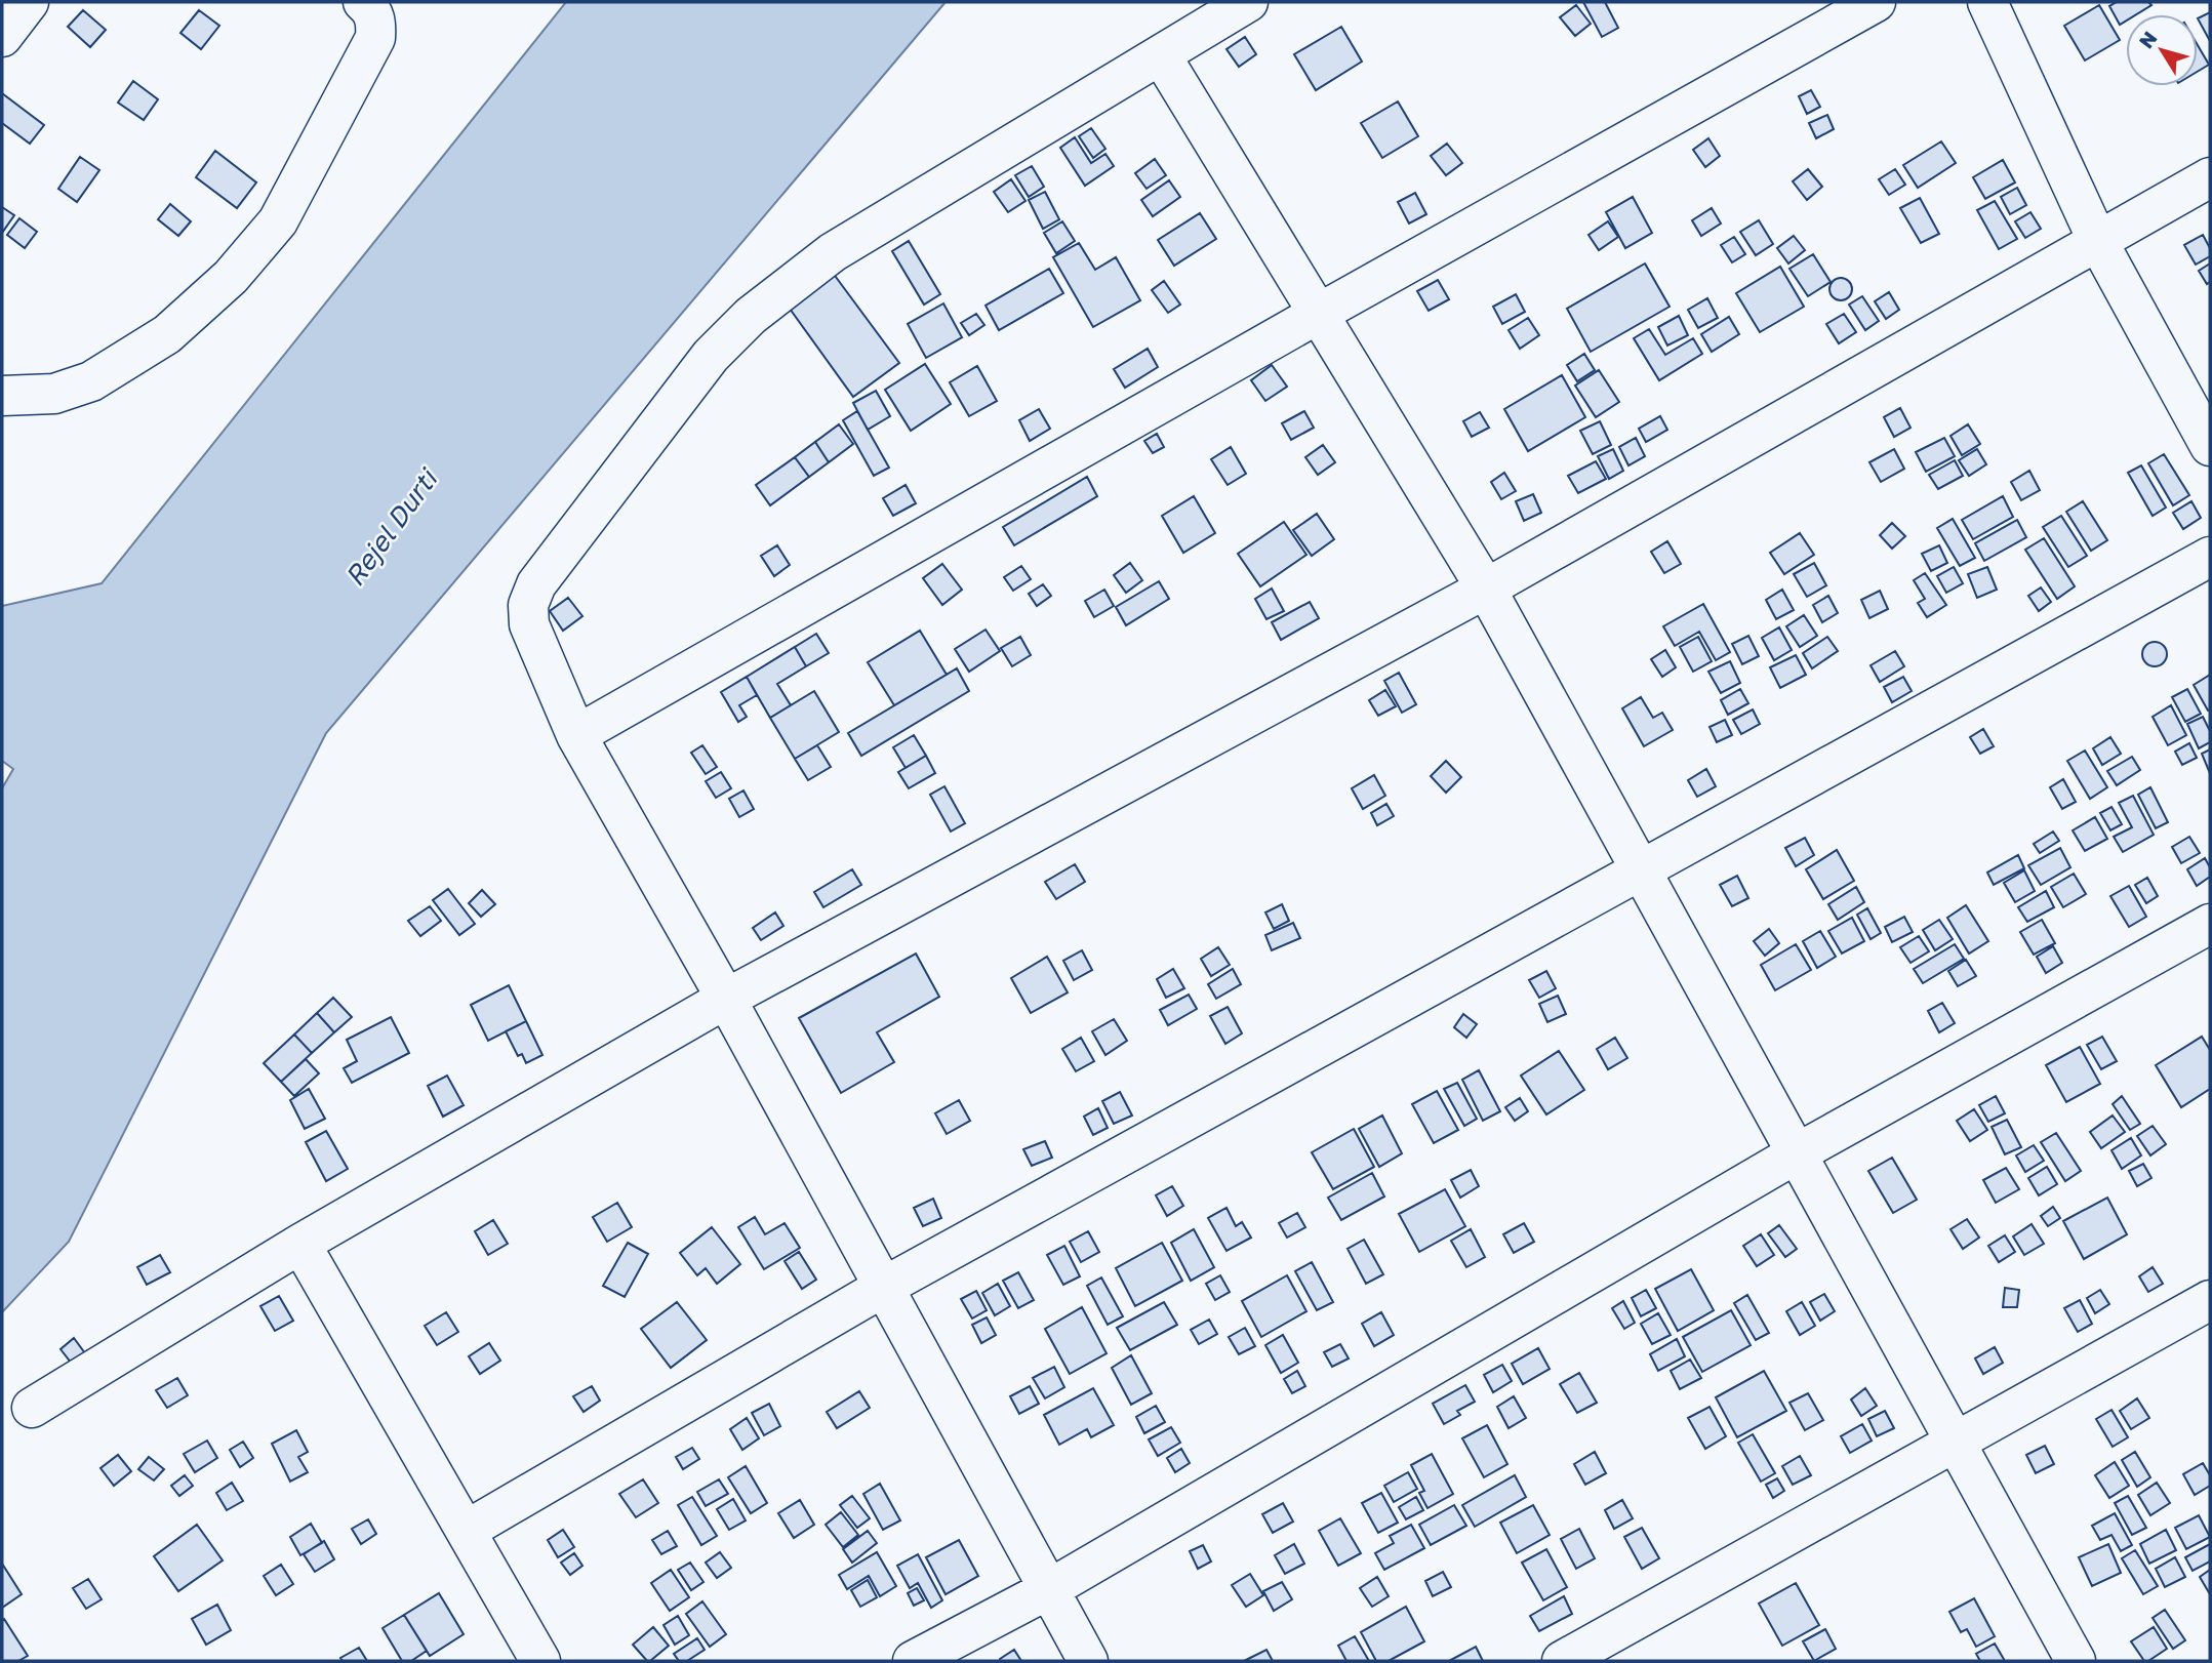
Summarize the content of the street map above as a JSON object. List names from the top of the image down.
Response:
{
  "water": ["Rejel Durti"],
  "north": "top left"
}
